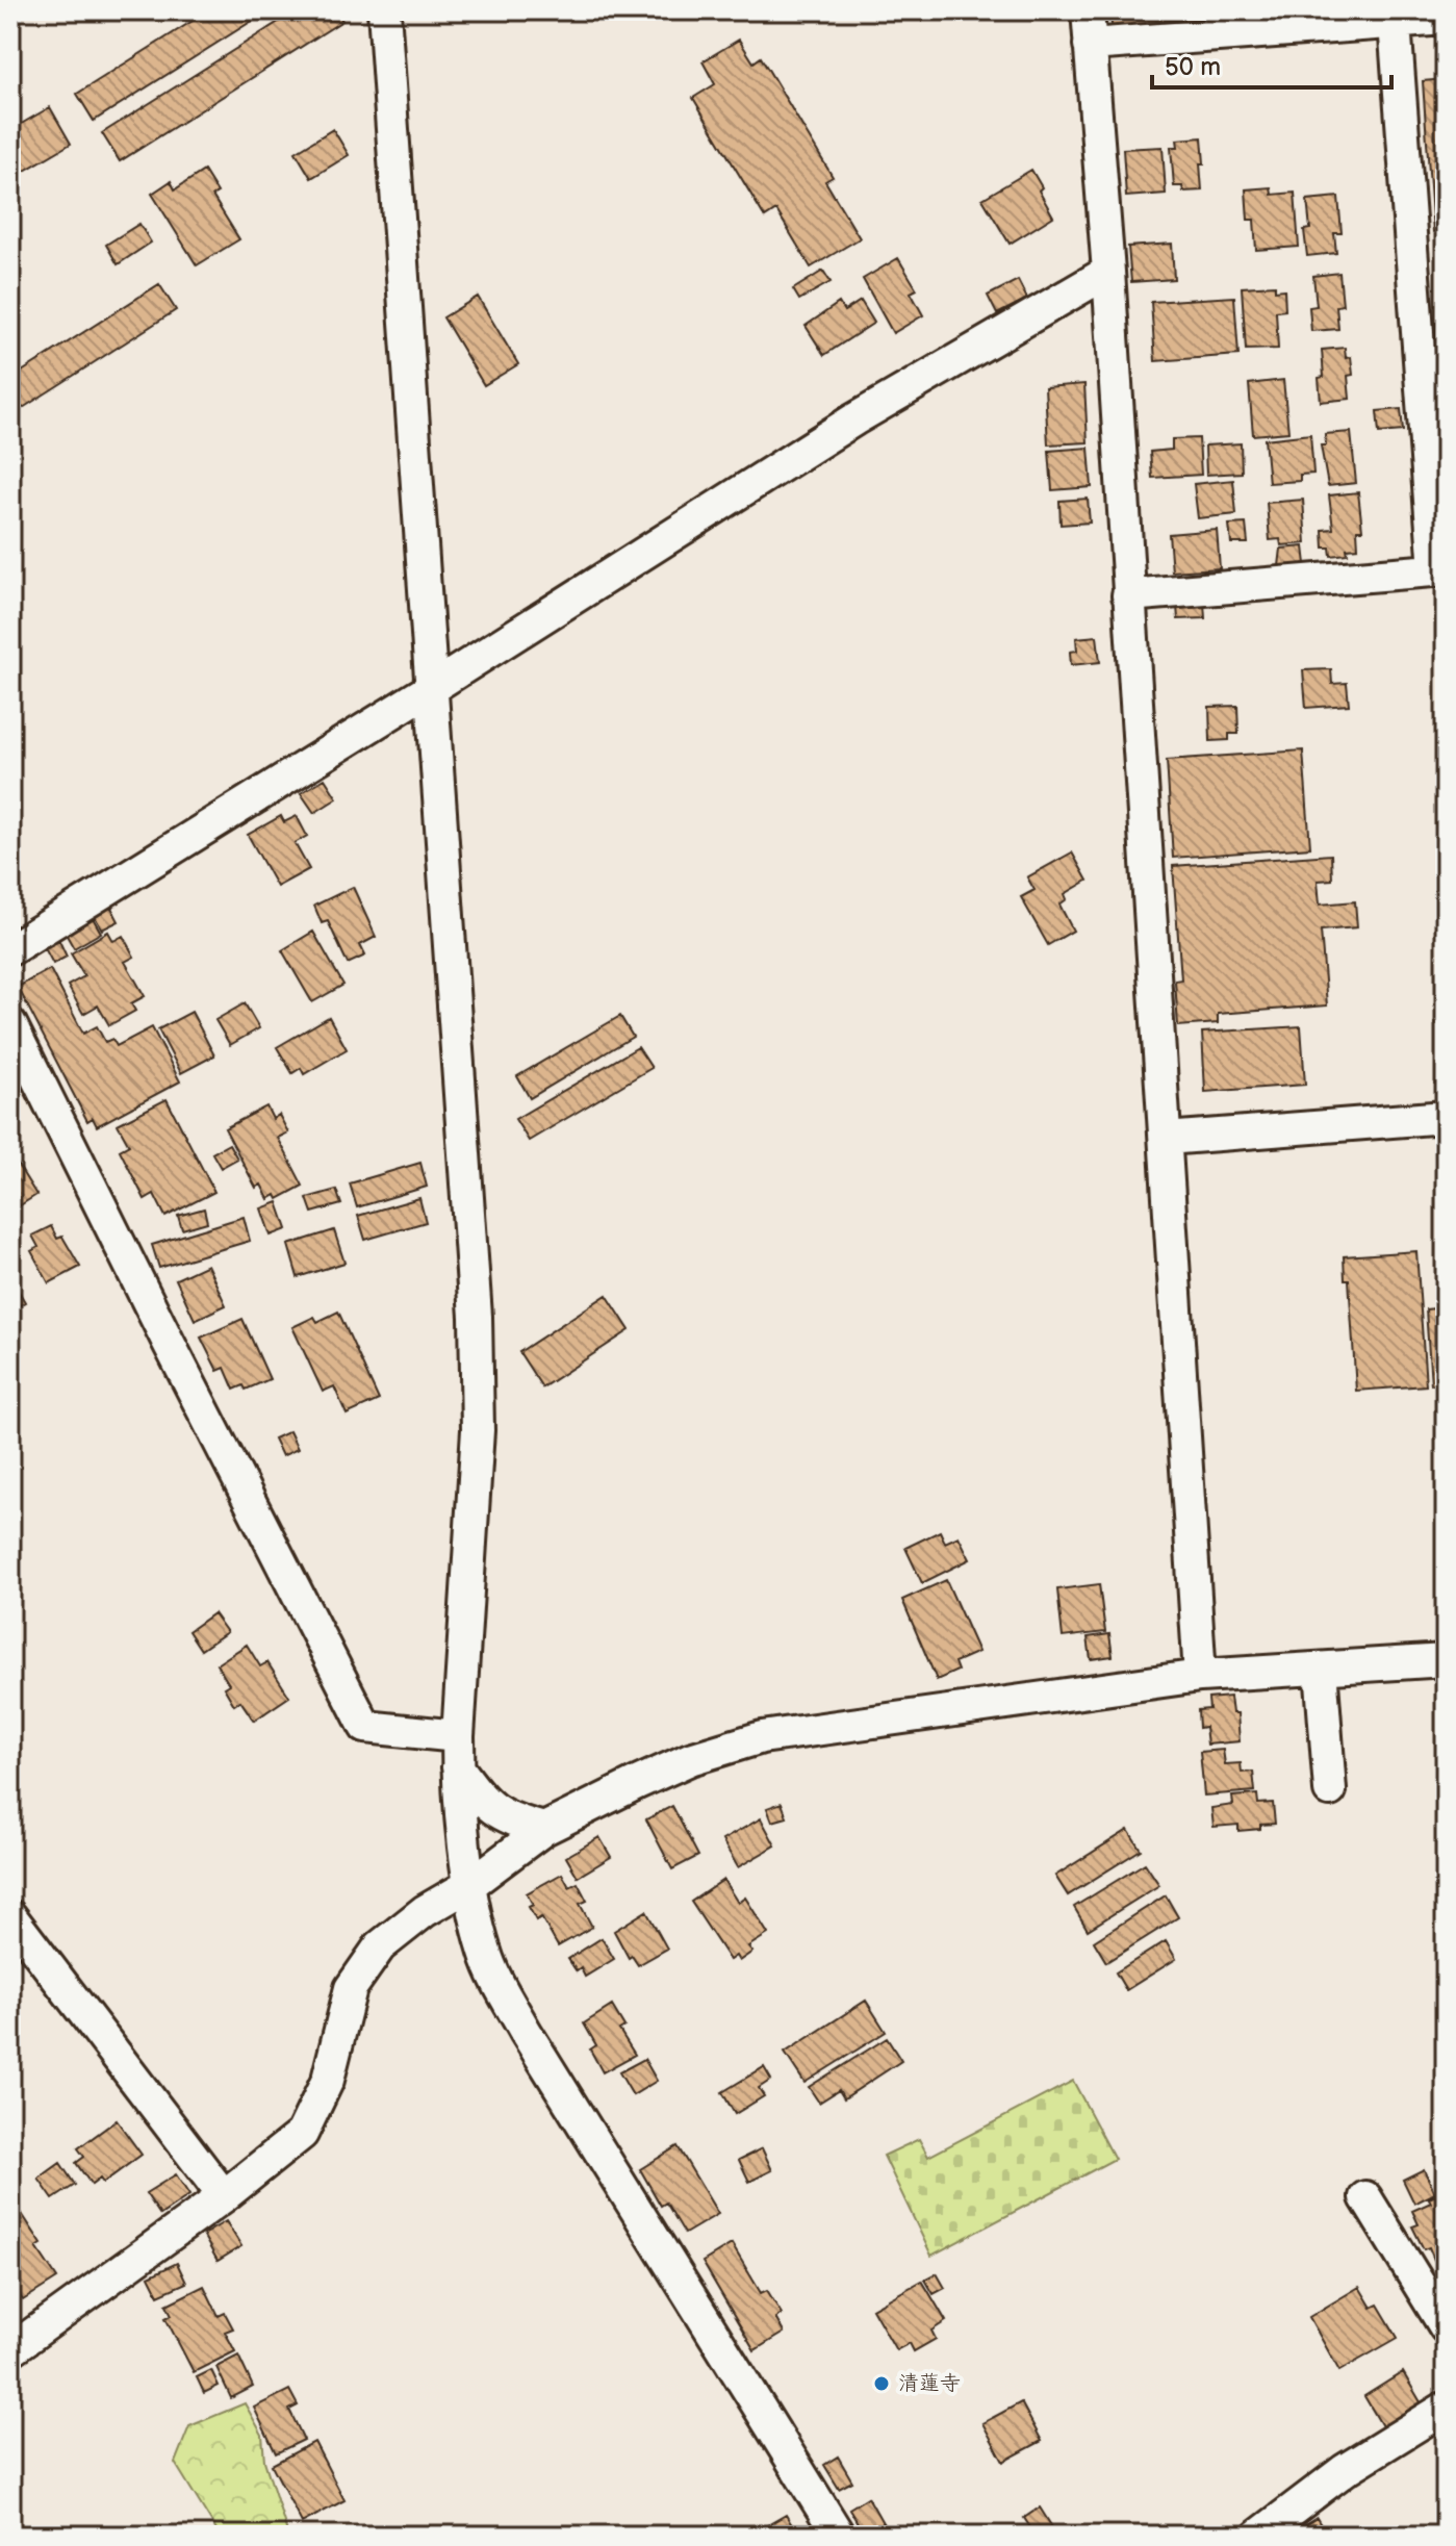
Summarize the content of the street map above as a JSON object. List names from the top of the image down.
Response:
{
  "places": ["清蓮寺"],
  "scale_bar": "50 m"
}
